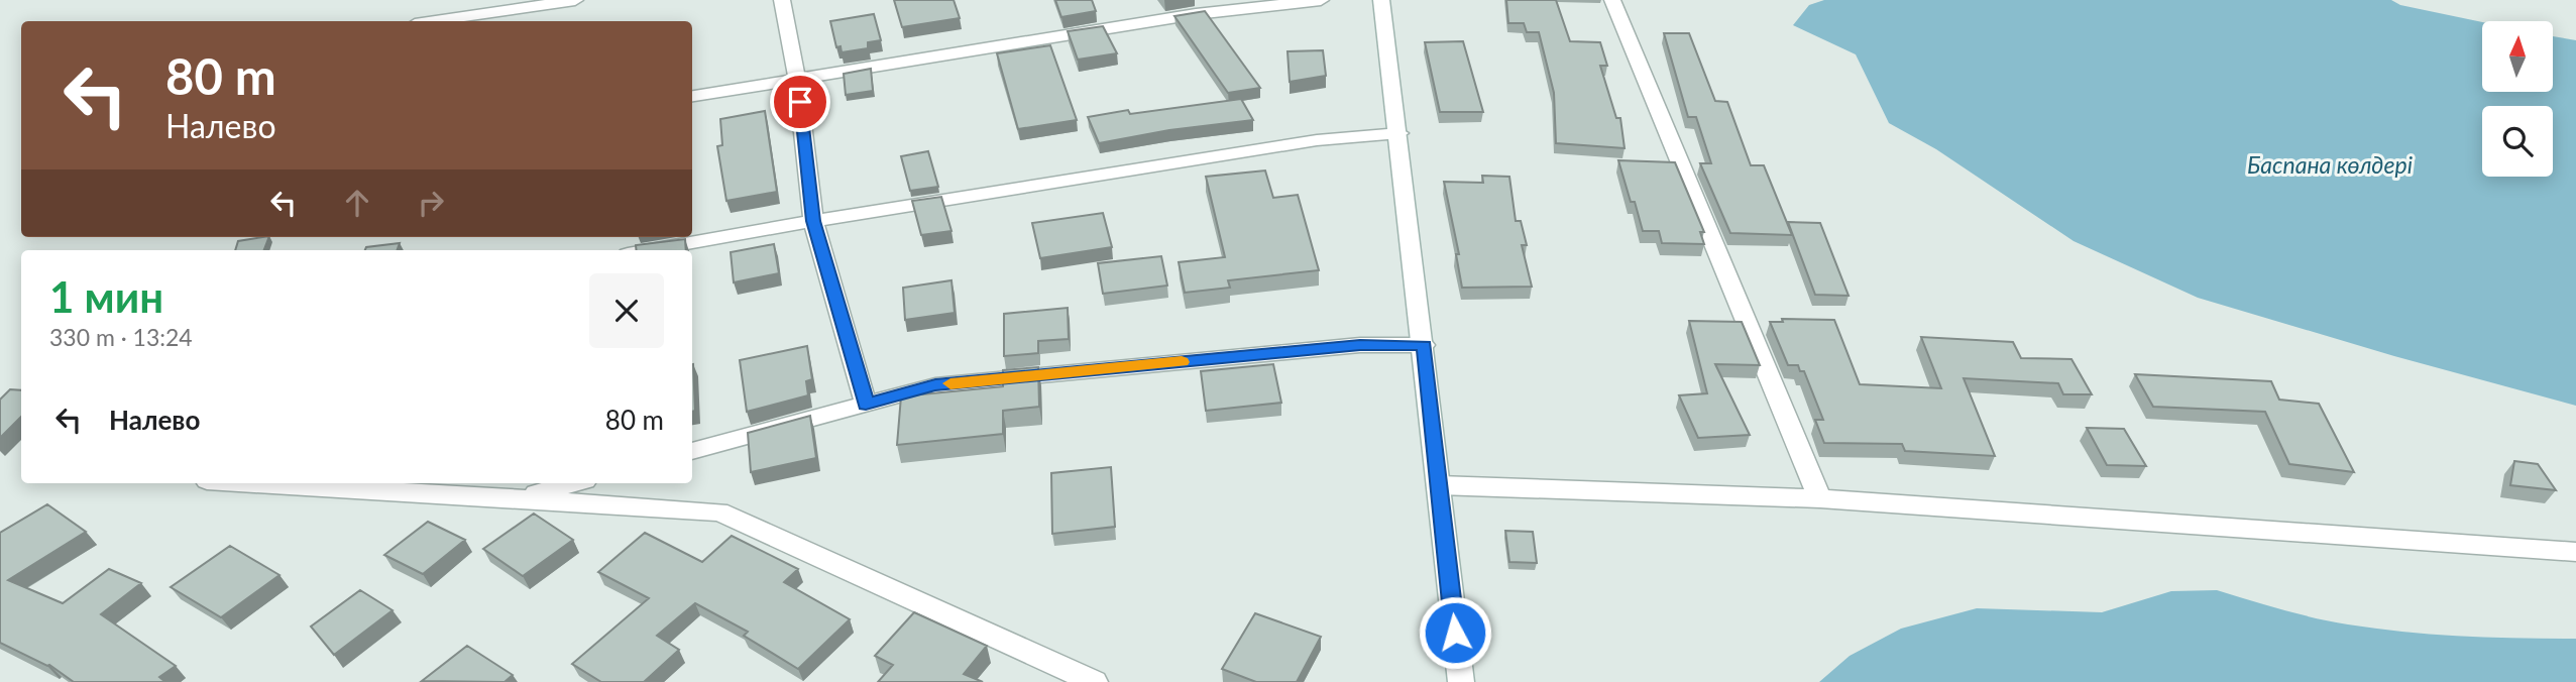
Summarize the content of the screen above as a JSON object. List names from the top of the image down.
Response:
{
  "water": ["Баспана көлдері"],
  "north": "top",
  "page": {
    "turn": ["80 m", "Налево"],
    "heading": ["1 мин", "330 m · 13:24"],
    "list": [
      {
        "name": "Налево",
        "value": "80 m"
      }
    ]
  }
}
